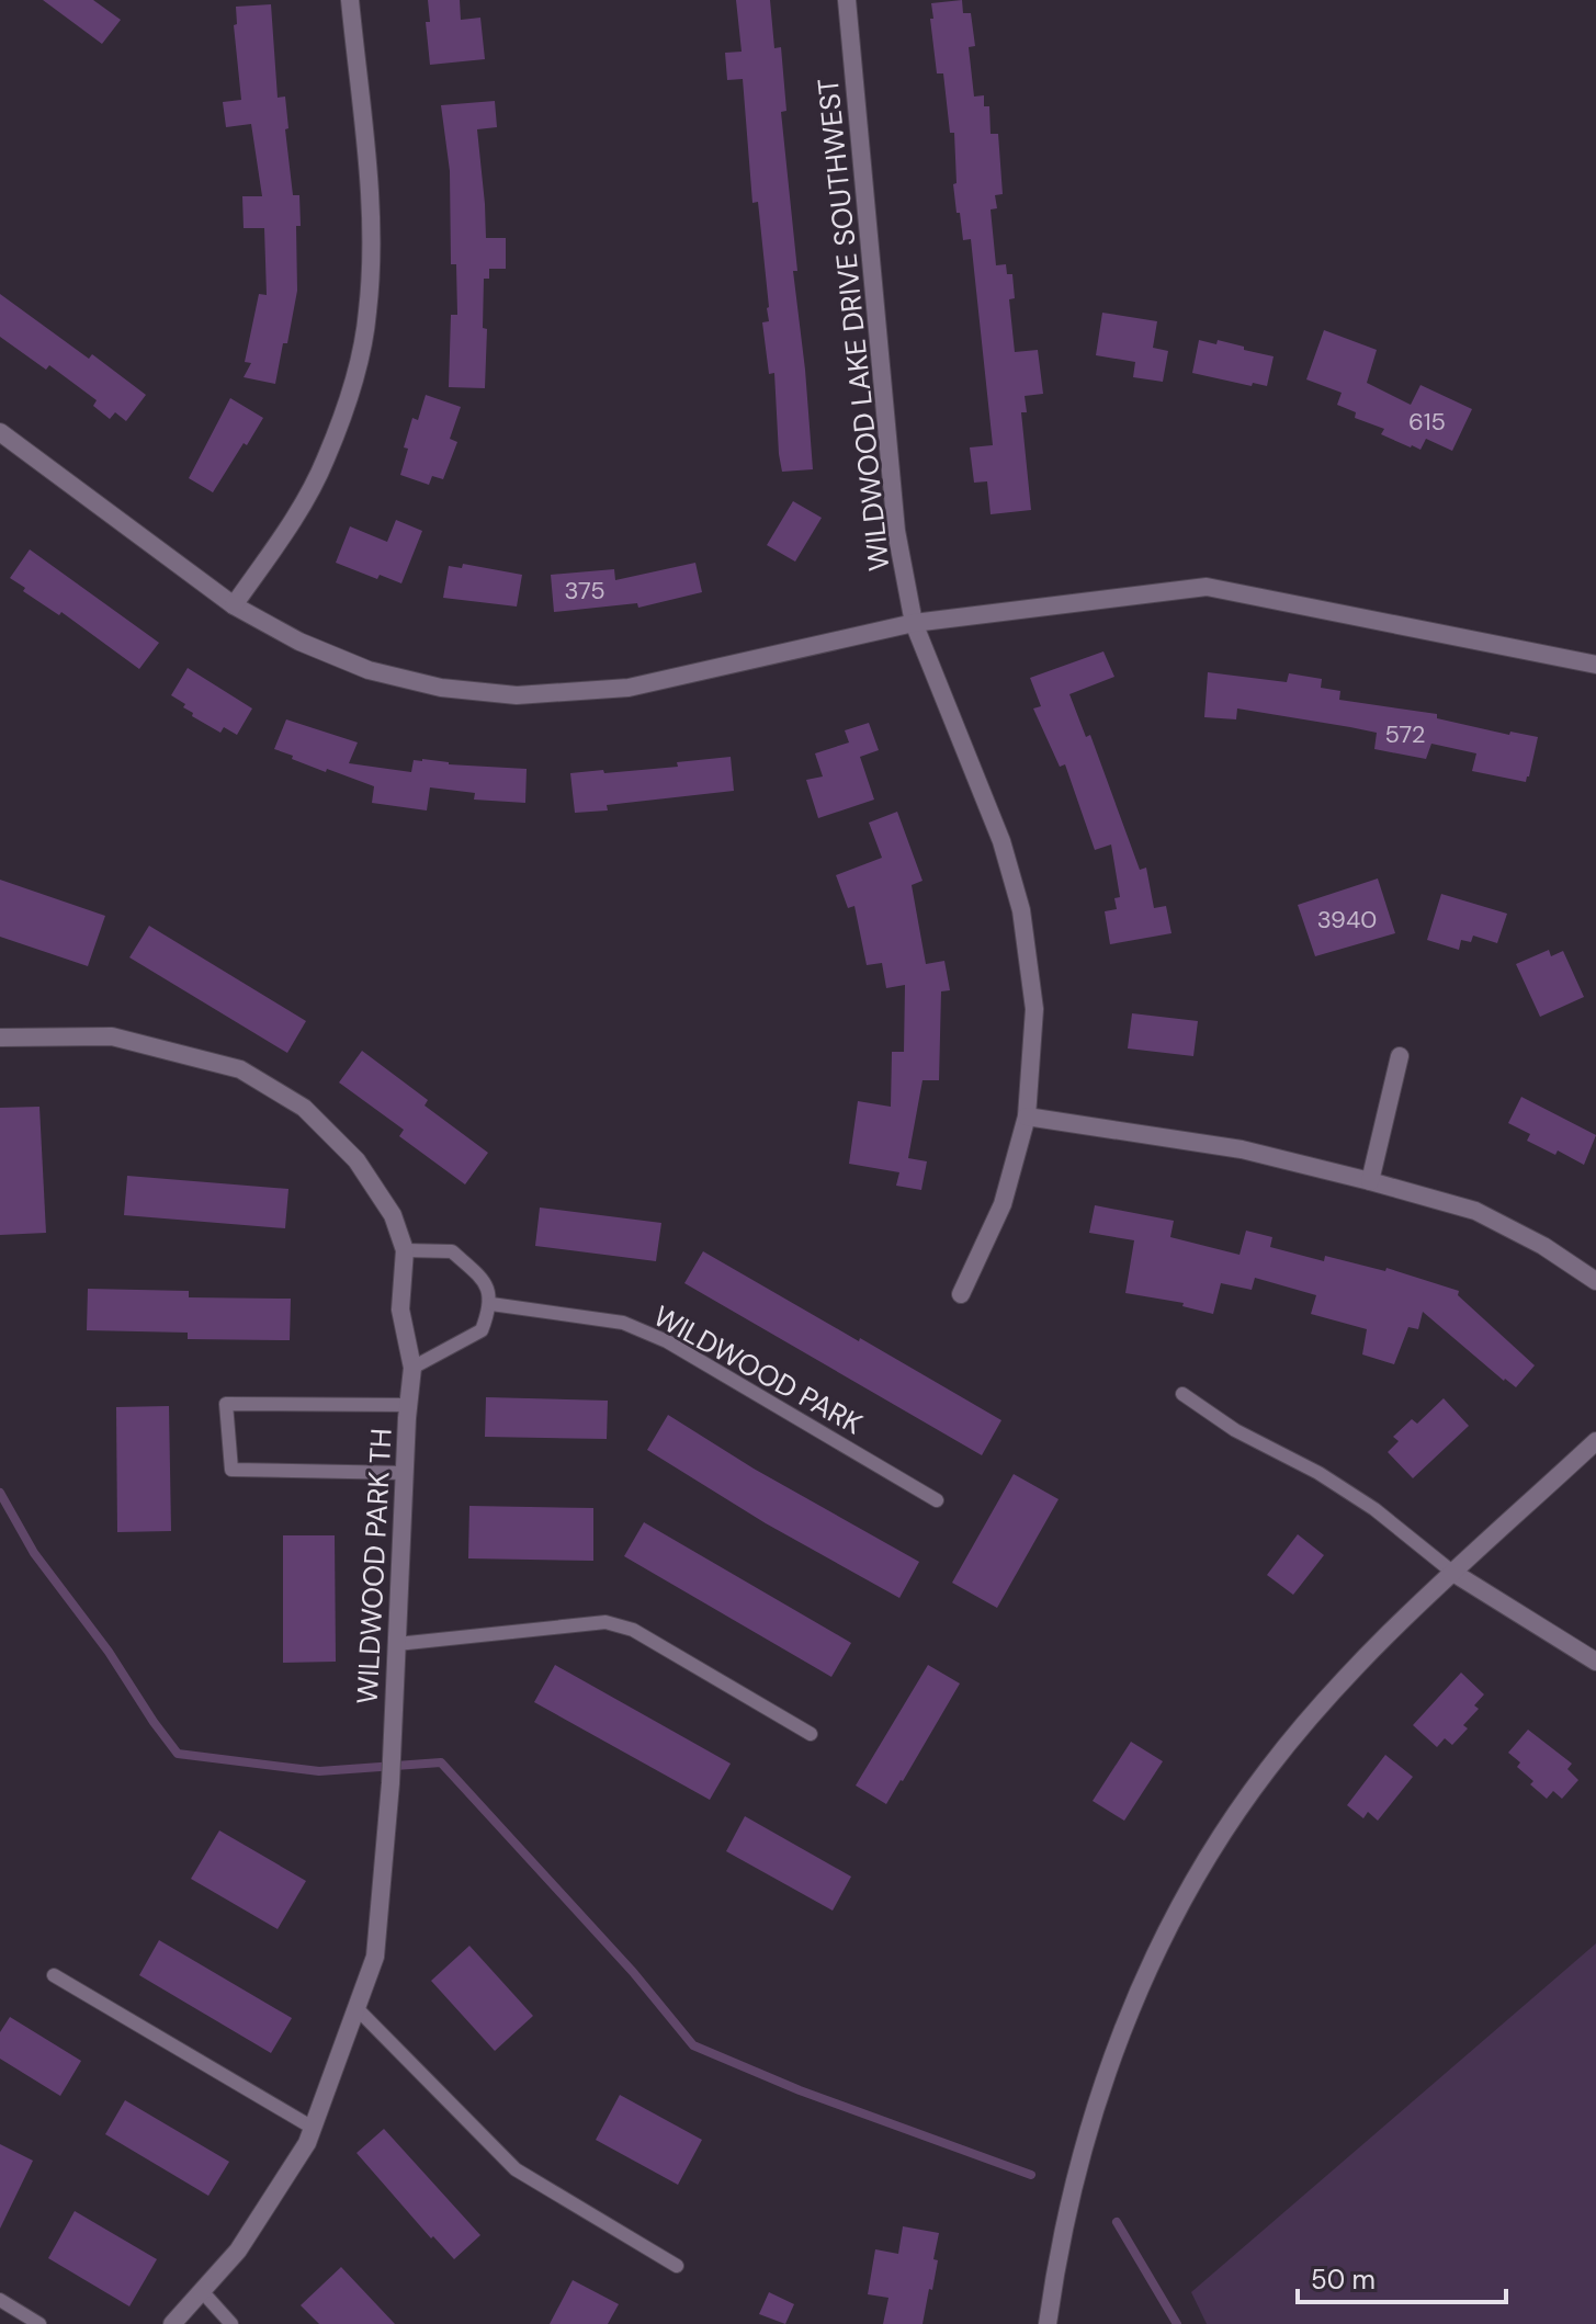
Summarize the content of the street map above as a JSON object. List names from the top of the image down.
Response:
{
  "streets": {
    "street": ["WILDWOOD LAKE DRIVE SOUTHWEST", "WILDWOOD PARK TH"],
    "lane": ["WILDWOOD PARK"]
  },
  "house_numbers": [
    "615",
    "375",
    "572",
    "3940"
  ],
  "scale_bar": "50 m"
}
